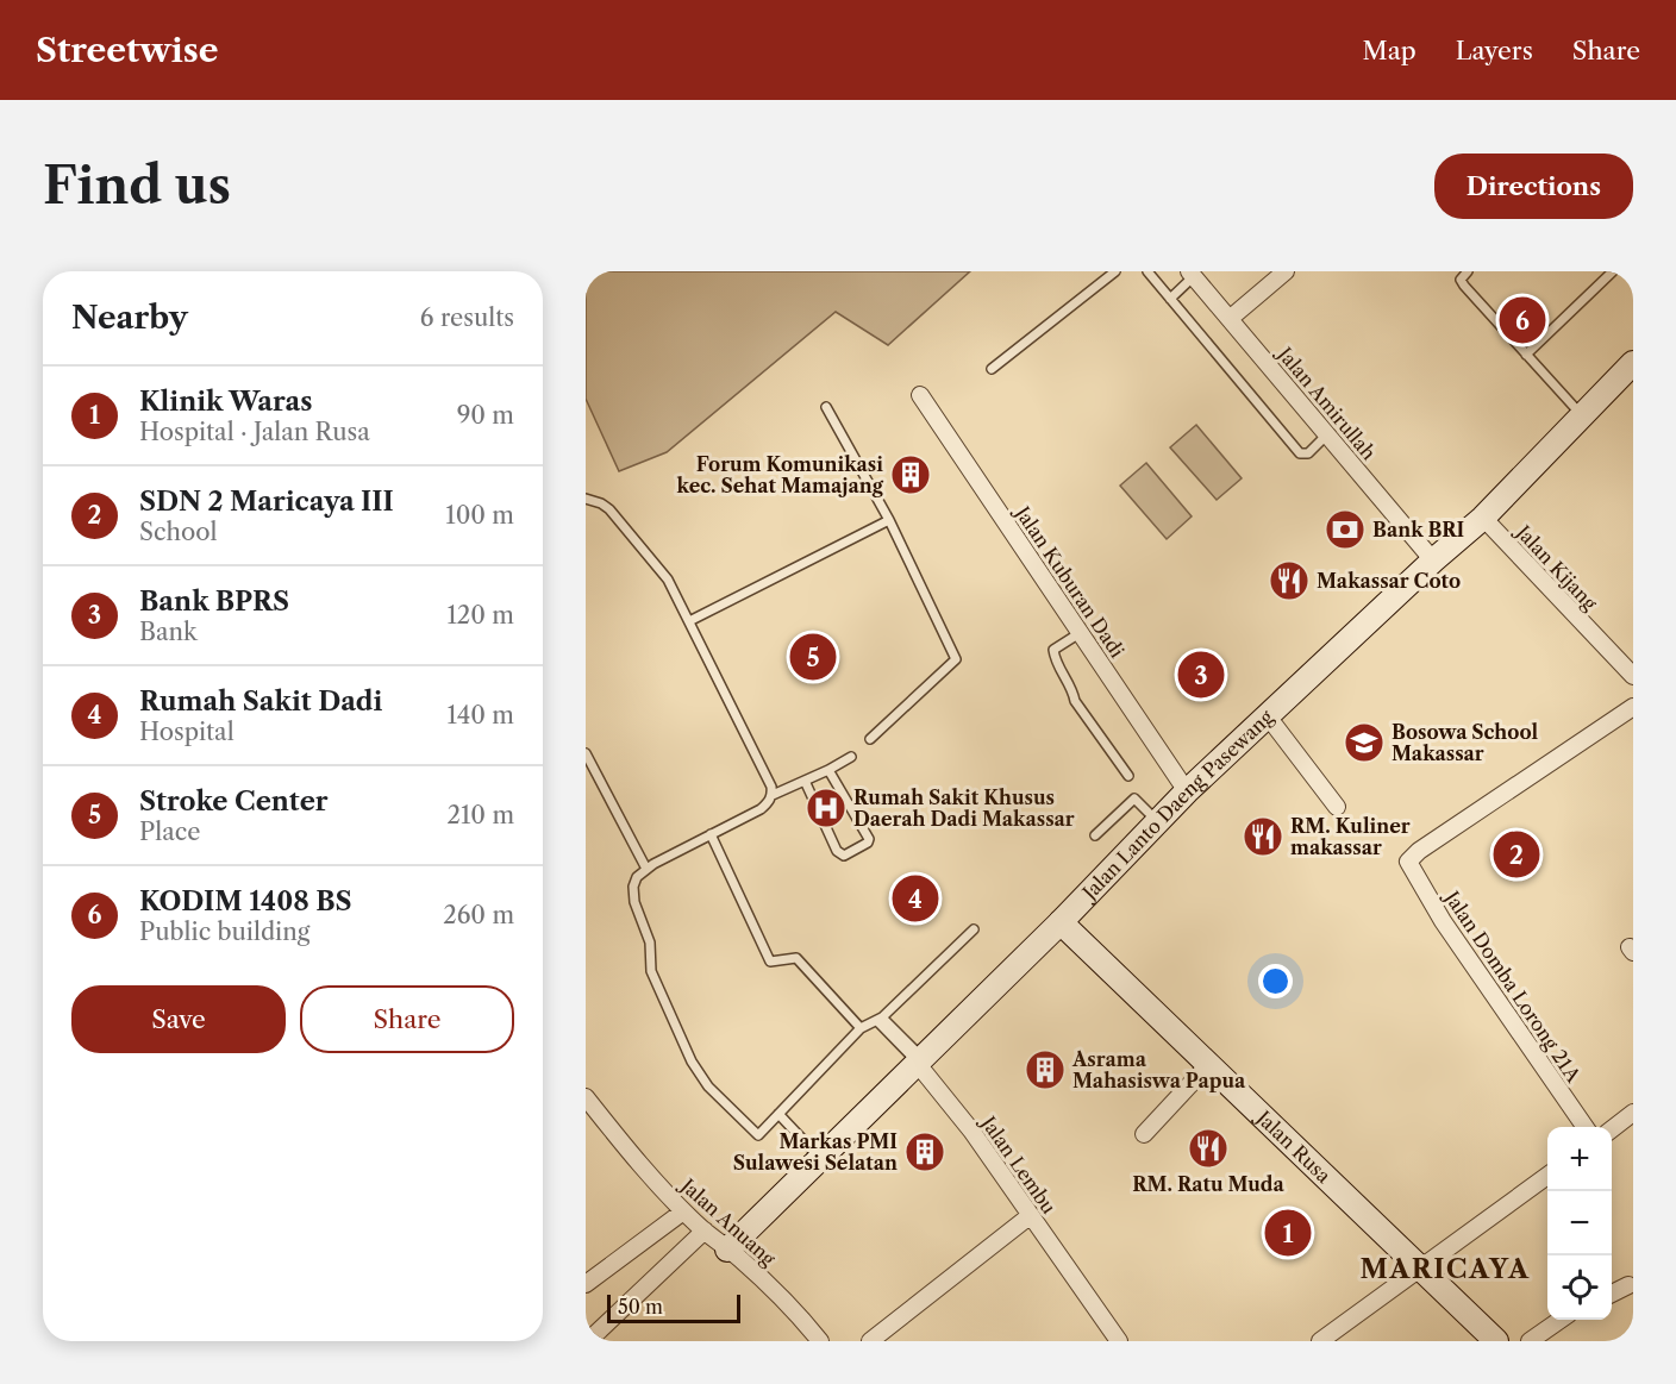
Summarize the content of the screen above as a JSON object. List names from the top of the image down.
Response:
{
  "streets": {
    "main road": ["Jalan Lanto Daeng Pasewang", "Jalan Rusa"],
    "street": [
      "Jalan Amirullah",
      "Jalan Kijang",
      "Jalan Kuburan Dadi",
      "Jalan Domba Lorong 21A",
      "Jalan Lembu",
      "Jalan Anuang"
    ]
  },
  "crossings": [
    ["Jalan Amirullah", "Jalan Lanto Daeng Pasewang"],
    ["Jalan Kijang", "Jalan Lanto Daeng Pasewang"],
    ["Jalan Kuburan Dadi", "Jalan Lanto Daeng Pasewang"],
    ["Jalan Lanto Daeng Pasewang", "Jalan Rusa"],
    ["Jalan Lanto Daeng Pasewang", "Jalan Lembu"],
    ["Jalan Lanto Daeng Pasewang", "Jalan Anuang"]
  ],
  "districts": ["MARICAYA"],
  "places": {
    "building": ["Forum Komunikasi kec. Sehat Mamajang", "Asrama Mahasiswa Papua", "Markas PMI Sulawesi Selatan"],
    "bank": ["Bank BRI"],
    "restaurant": ["Makassar Coto", "RM. Kuliner makassar", "RM. Ratu Muda"],
    "school or university": ["Bosowa School Makassar"],
    "hospital": ["Rumah Sakit Khusus Daerah Dadi Makassar"]
  },
  "scale_bar": "50 m",
  "page": {
    "header": "Streetwise",
    "nav": ["Map", "Layers", "Share"],
    "buttons": [
      "Directions",
      ["Save", "Share"]
    ],
    "title": "Find us",
    "heading": ["Nearby", "6 results"],
    "pins": [
      "6",
      "5",
      "3",
      "2",
      "4",
      "1"
    ],
    "list": [
      {
        "mark": "1",
        "name": "Klinik Waras",
        "note": "Hospital · Jalan Rusa",
        "value": "90 m"
      },
      {
        "mark": "2",
        "name": "SDN 2 Maricaya III",
        "note": "School",
        "value": "100 m"
      },
      {
        "mark": "3",
        "name": "Bank BPRS",
        "note": "Bank",
        "value": "120 m"
      },
      {
        "mark": "4",
        "name": "Rumah Sakit Dadi",
        "note": "Hospital",
        "value": "140 m"
      },
      {
        "mark": "5",
        "name": "Stroke Center",
        "note": "Place",
        "value": "210 m"
      },
      {
        "mark": "6",
        "name": "KODIM 1408 BS",
        "note": "Public building",
        "value": "260 m"
      }
    ],
    "map_buttons": ["+", "−"],
    "scale": "50 m"
  }
}
